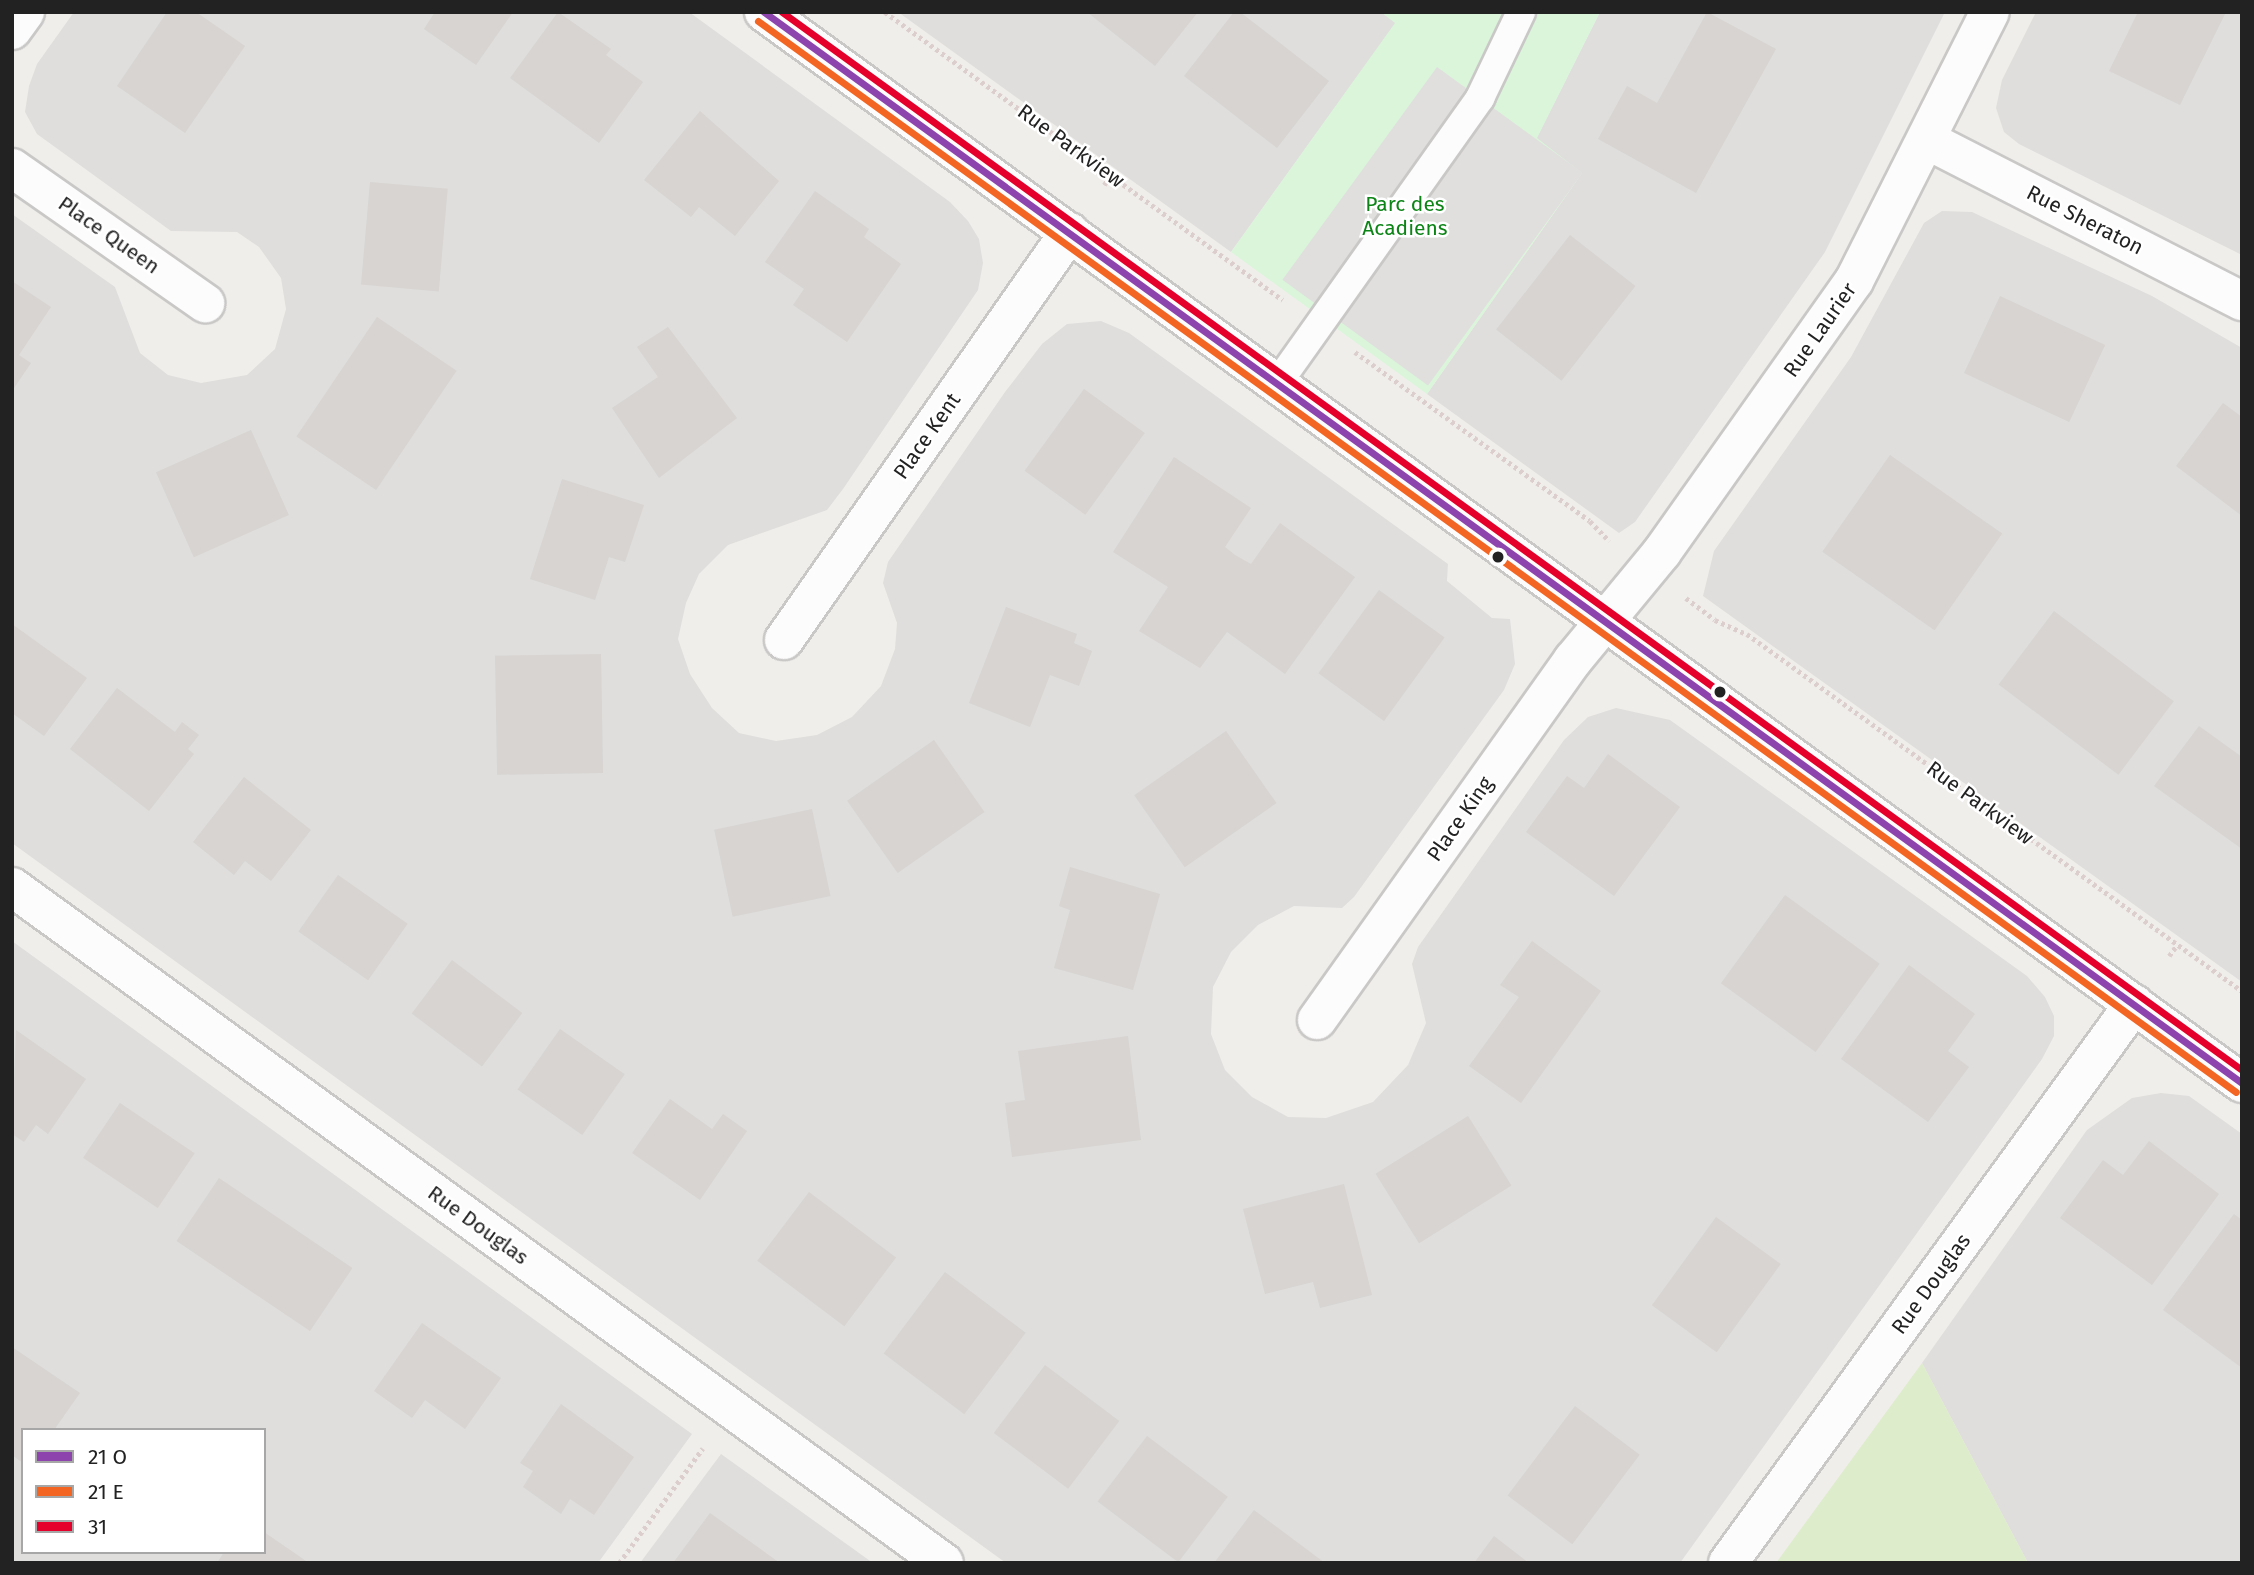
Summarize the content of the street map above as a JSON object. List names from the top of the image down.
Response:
{
  "streets": {
    "street": [
      "Rue Sheraton",
      "Place Queen",
      "Rue Laurier",
      "Place Kent",
      "Place King",
      "Rue Douglas"
    ],
    "path": ["Rue Parkview"]
  },
  "crossings": [
    ["Rue Sheraton", "Rue Laurier"],
    ["Rue Laurier", "Place King"]
  ],
  "parks": ["Parc des Acadiens"],
  "lines": ["transit line 31"],
  "legend": ["21 O", "21 E", "31"]
}
